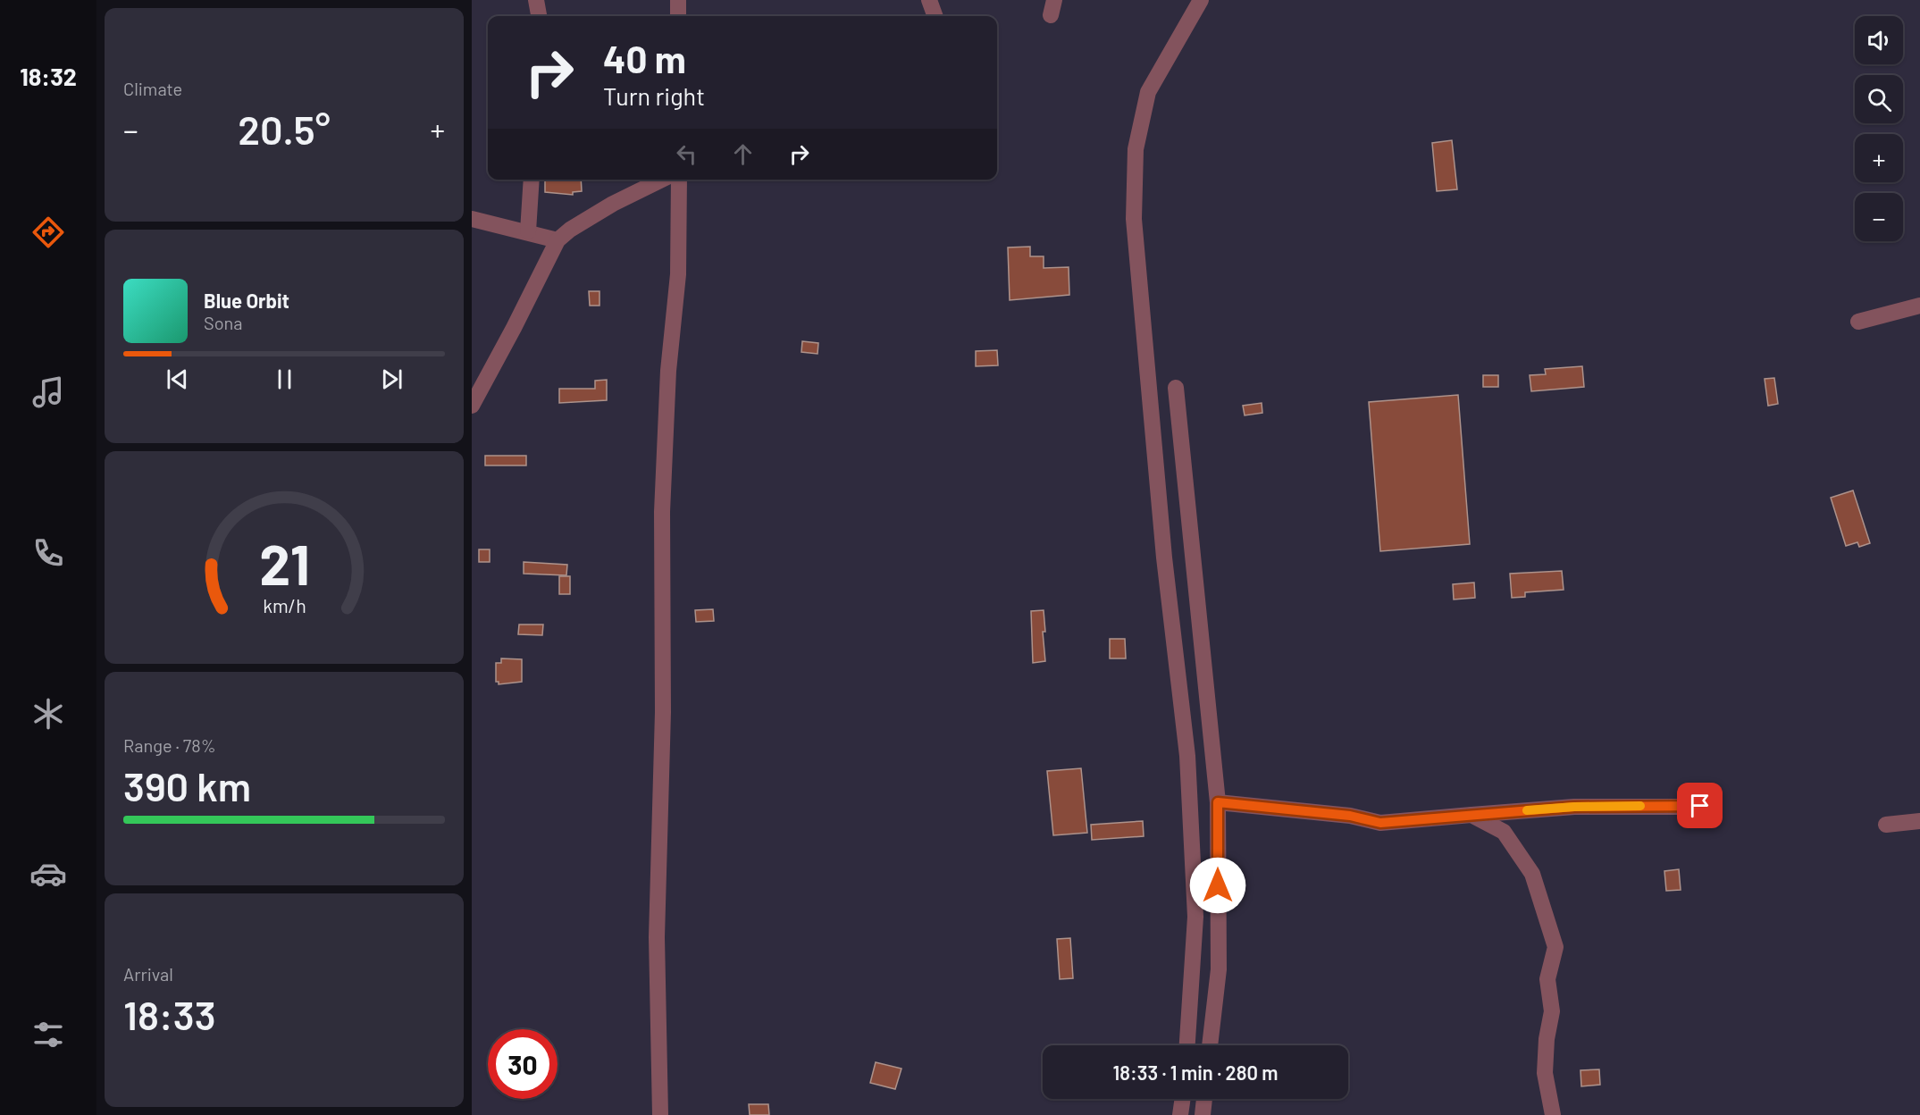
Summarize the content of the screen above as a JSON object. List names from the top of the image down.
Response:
{
  "page": {
    "tabs": "18:32",
    "tile": [
      "Climate",
      ["Range · 78%", "390 km"],
      ["Arrival", "18:33"]
    ],
    "map_buttons": ["+", "−"],
    "turn": ["40 m", "Turn right"],
    "heat": ["−", "20.5°", "+"],
    "song": ["Blue Orbit", "Sona"],
    "limit": "30",
    "trip": "18:33 · 1 min · 280 m",
    "gauge": ["21", "km/h"]
  }
}
